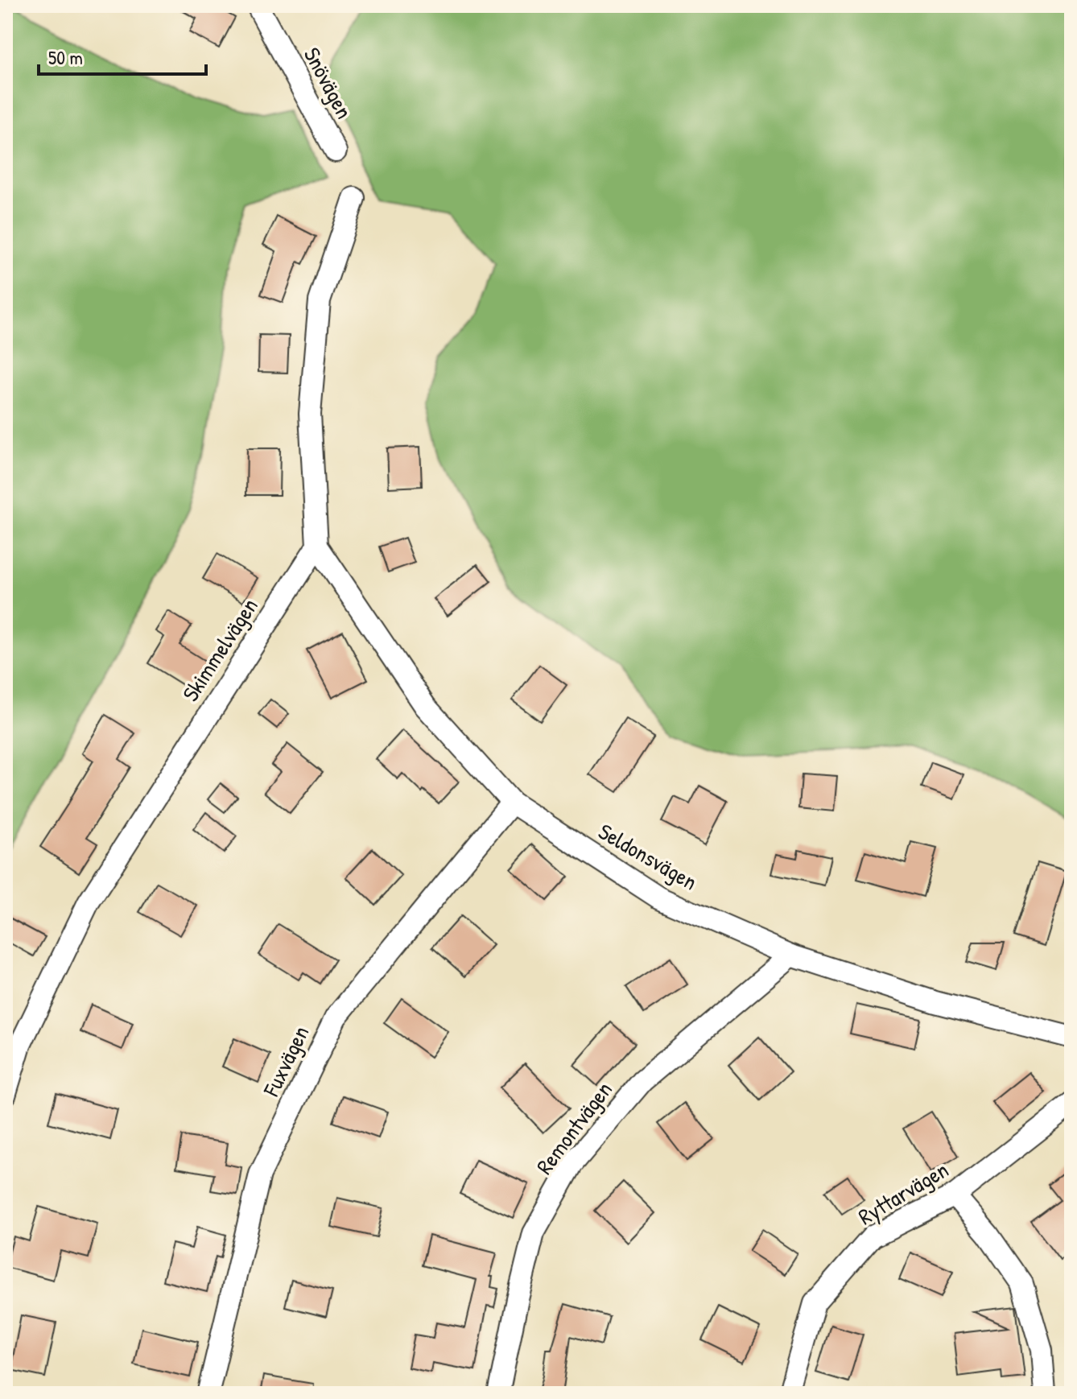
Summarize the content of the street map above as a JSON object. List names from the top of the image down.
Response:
{
  "streets": {
    "street": [
      "Snövägen",
      "Skimmelvägen",
      "Seldonsvägen",
      "Fuxvägen",
      "Remontvägen",
      "Ryttarvägen"
    ]
  },
  "crossings": [
    ["Skimmelvägen", "Seldonsvägen"],
    ["Seldonsvägen", "Fuxvägen"],
    ["Seldonsvägen", "Remontvägen"]
  ],
  "scale_bar": "50 m"
}
